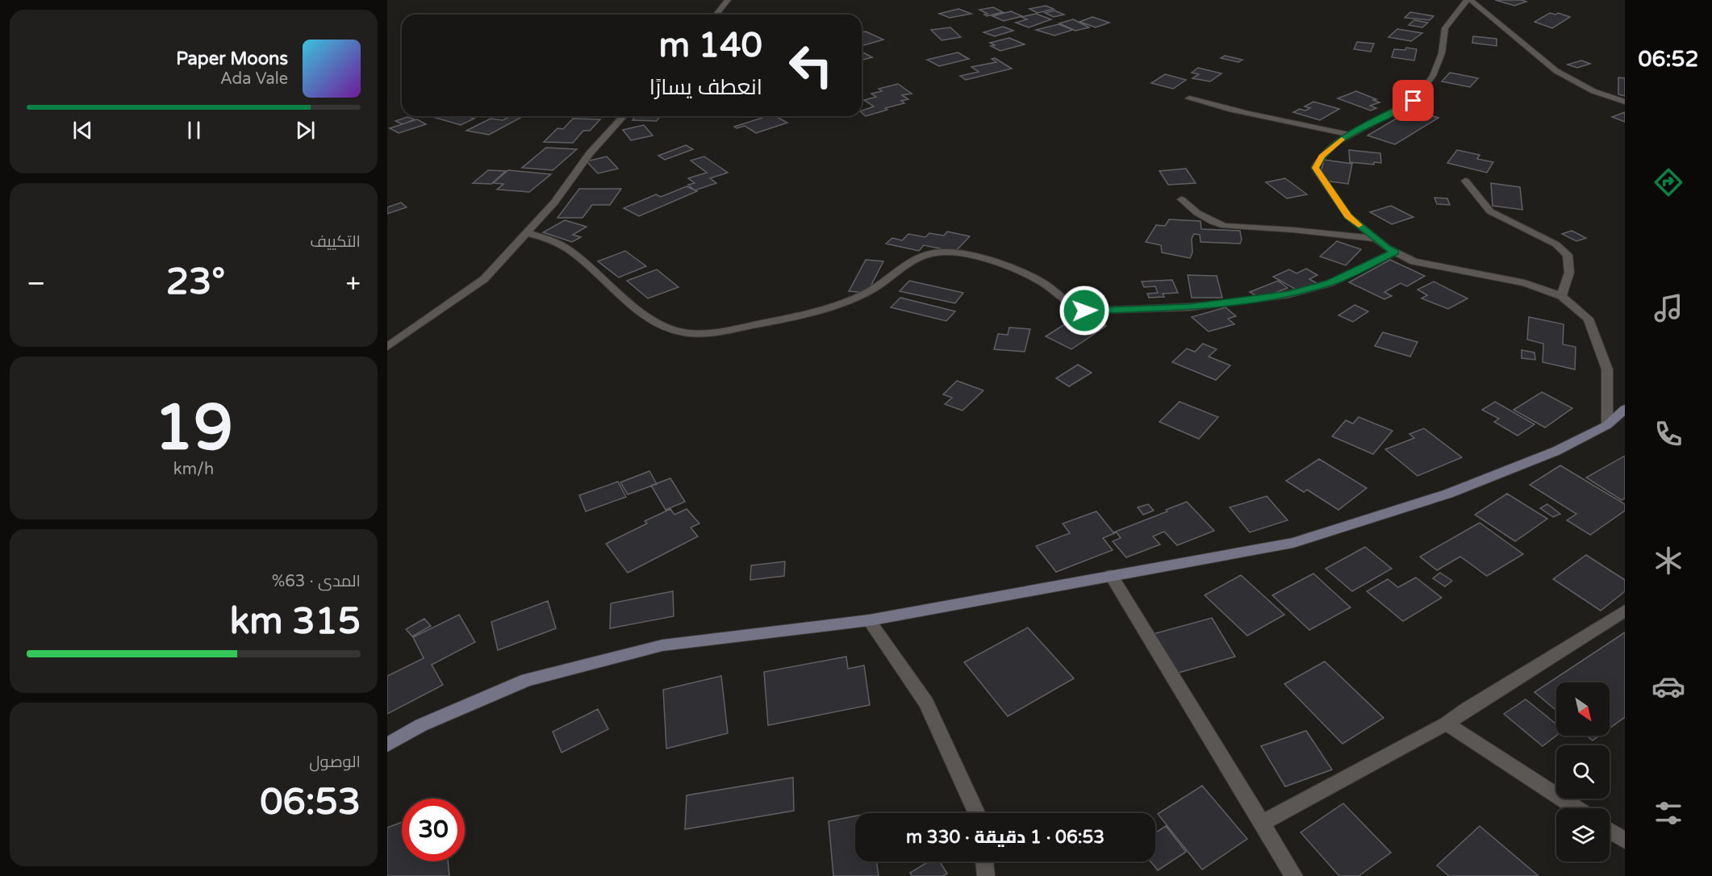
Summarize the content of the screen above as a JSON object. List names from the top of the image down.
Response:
{
  "north": "bottom right",
  "page": {
    "tabs": "06:52",
    "turn": ["140 m", "انعطف يسارًا"],
    "song": ["Paper Moons", "Ada Vale"],
    "tile": [
      "التكييف",
      ["19", "km/h"],
      ["المدى · 63%", "315 km"],
      ["الوصول", "06:53"]
    ],
    "heat": ["−", "23°", "+"],
    "limit": "30",
    "trip": "06:53 · 1 دقيقة · 330 m"
  }
}
